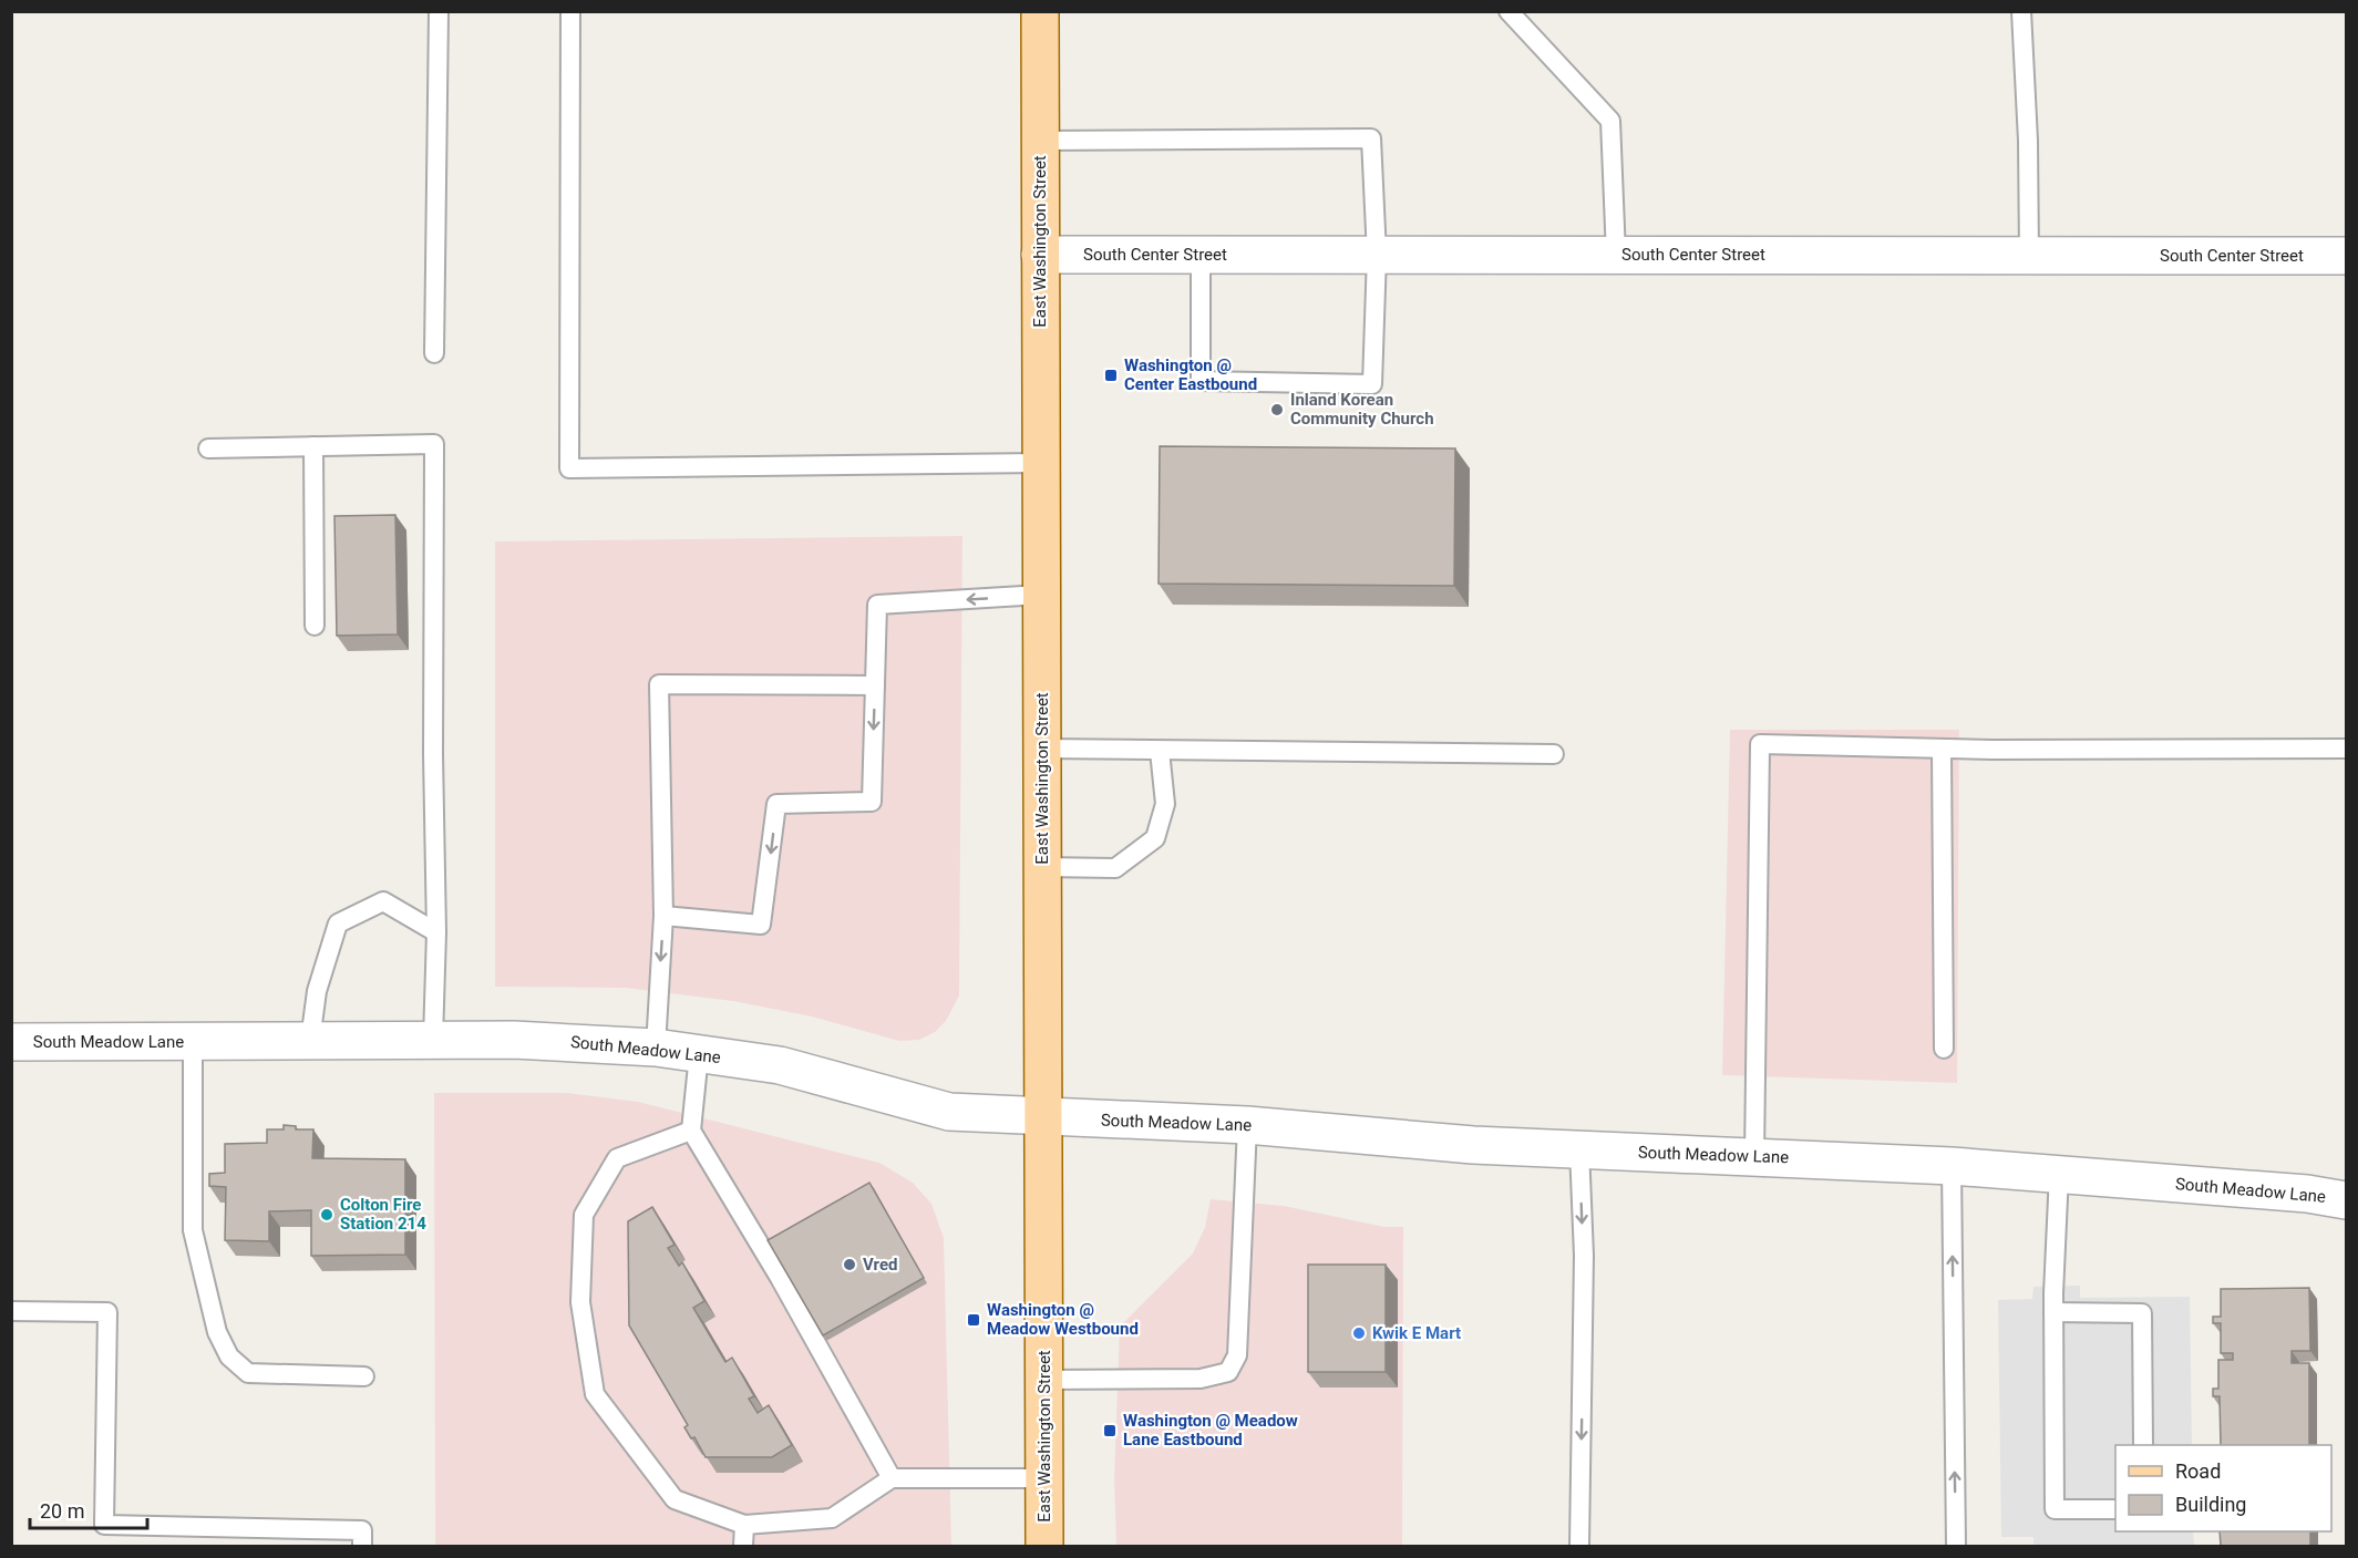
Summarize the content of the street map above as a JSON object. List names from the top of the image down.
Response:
{
  "streets": {
    "main road": ["East Washington Street"],
    "street": ["South Center Street", "South Meadow Lane"]
  },
  "crossings": [
    ["East Washington Street", "South Center Street"],
    ["East Washington Street", "South Meadow Lane"]
  ],
  "places": {
    "transit": ["Washington @ Center Eastbound", "Washington @ Meadow Westbound", "Washington @ Meadow Lane Eastbound"],
    "other": [
      "Inland Korean Community Church",
      "Colton Fire Station 214",
      "Vred",
      "Kwik E Mart"
    ]
  },
  "legend": ["Road", "Building"],
  "scale_bar": "20 m"
}
